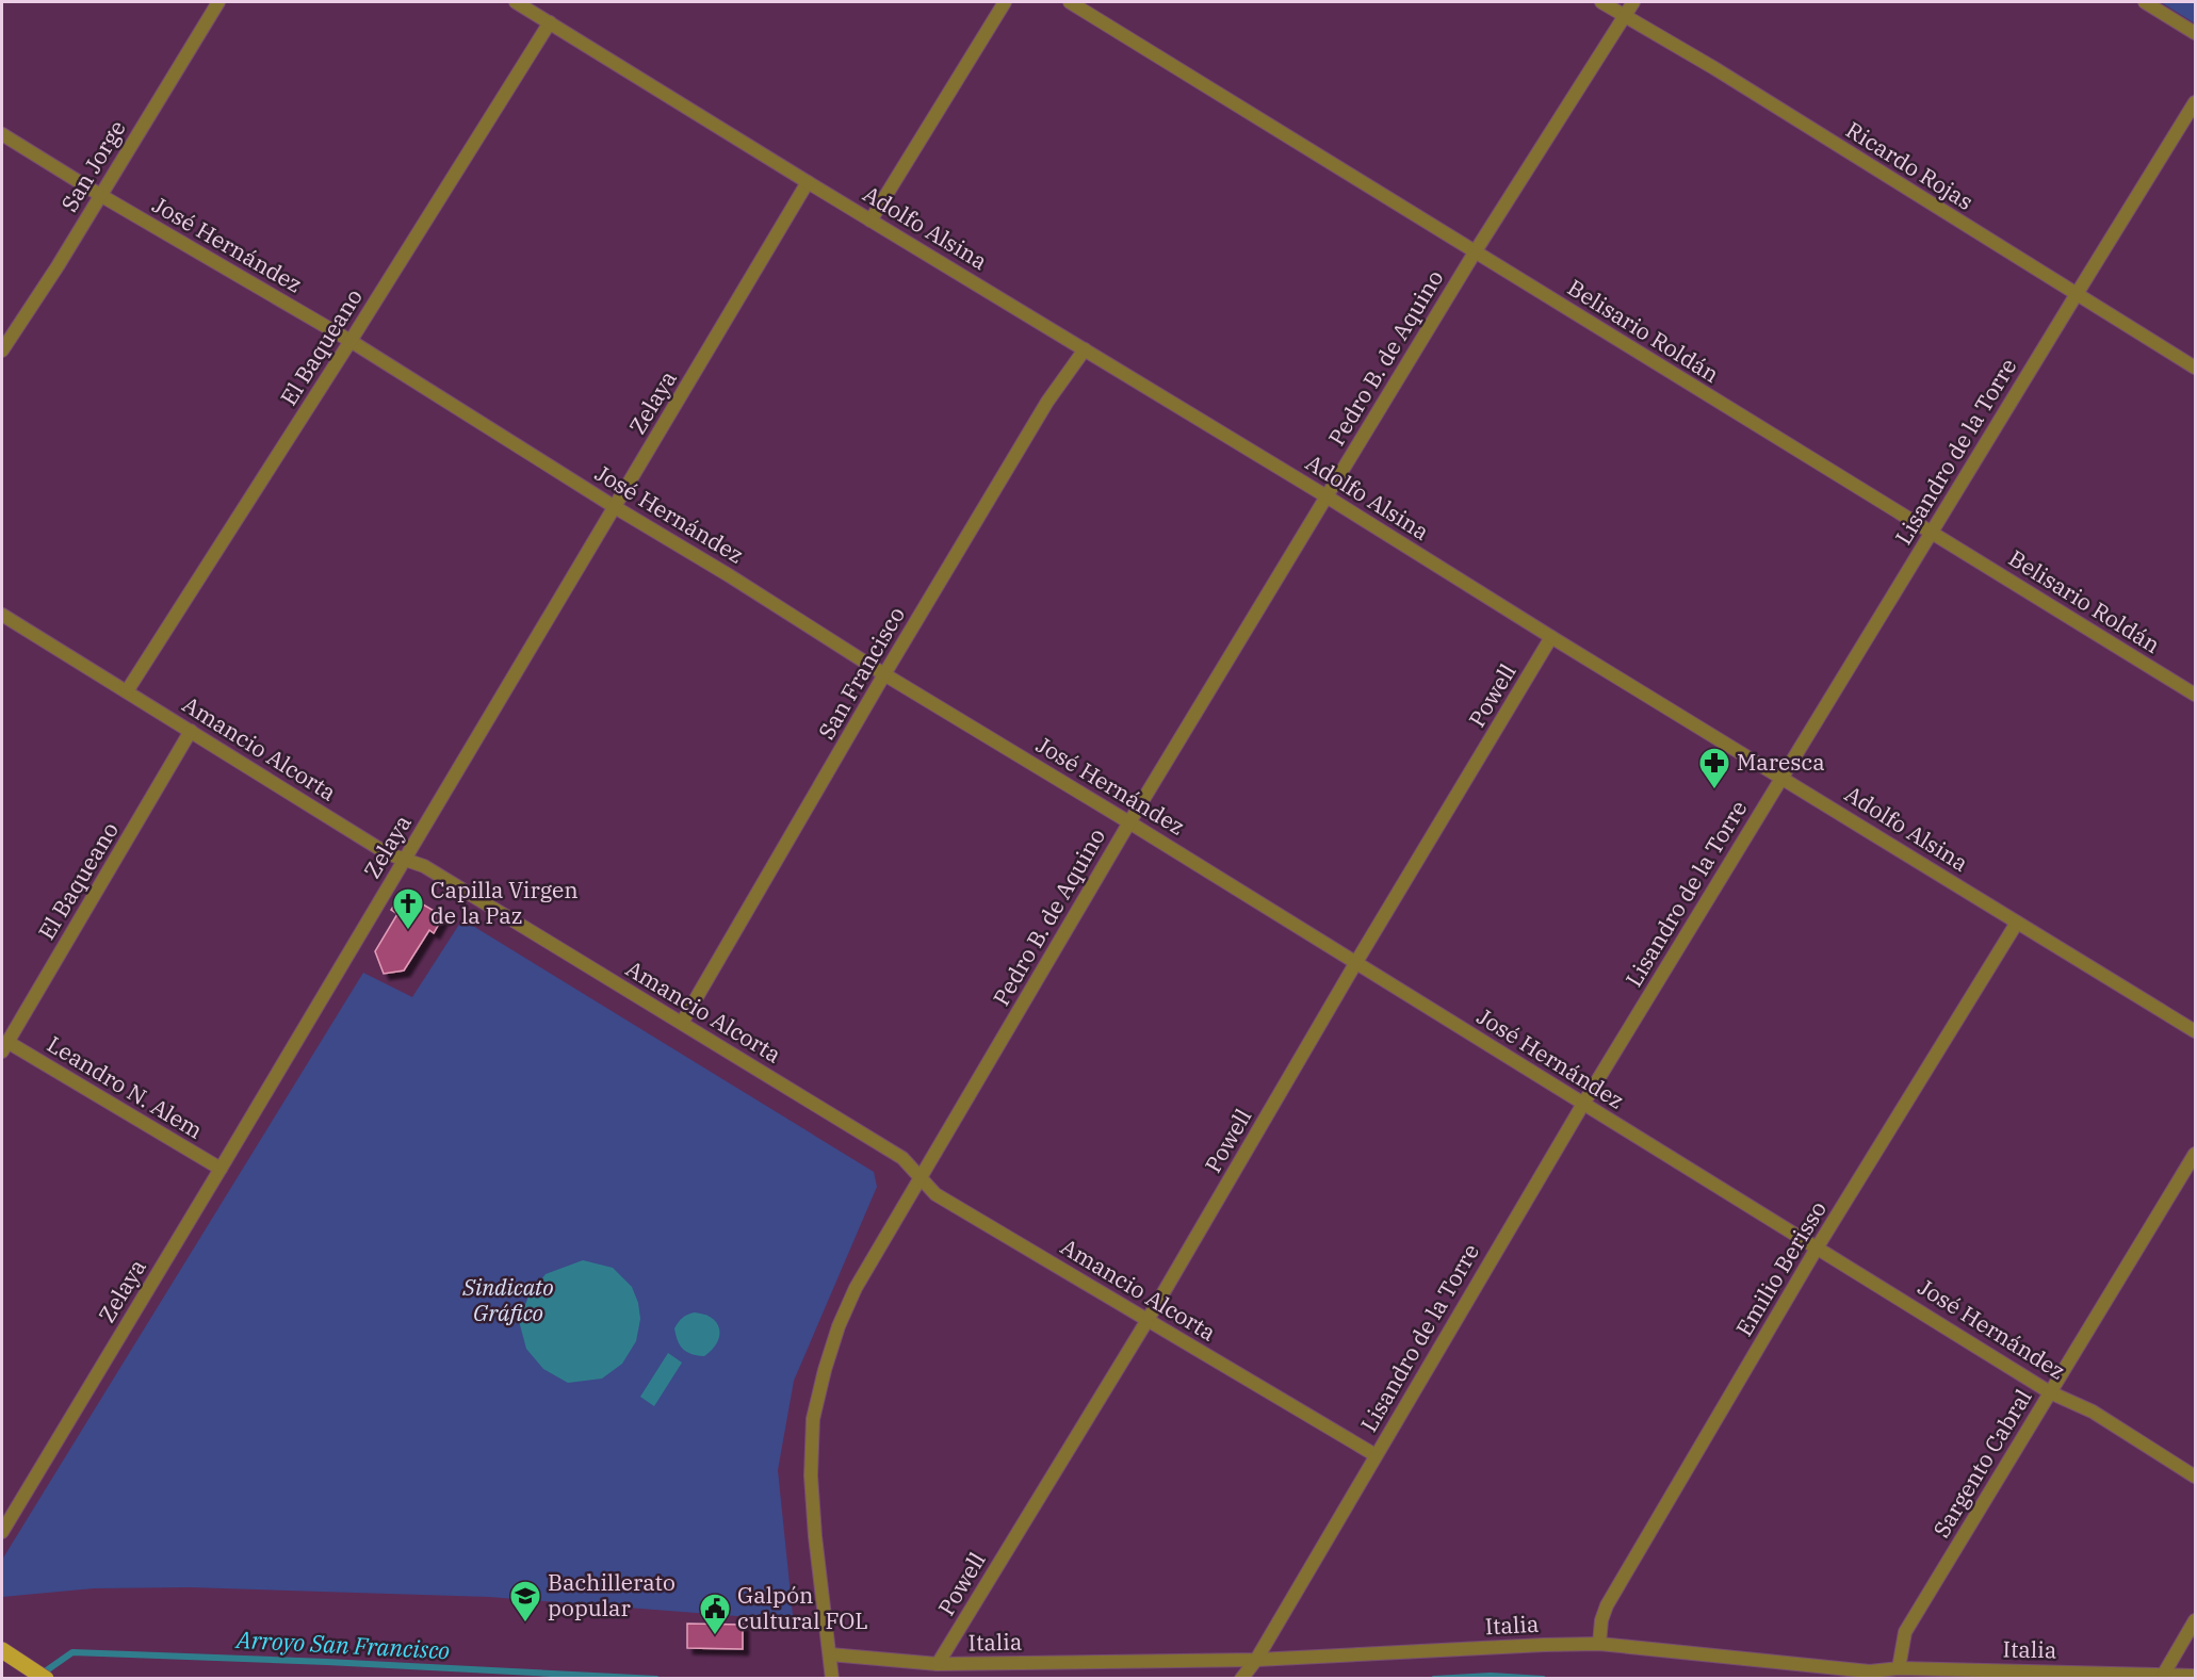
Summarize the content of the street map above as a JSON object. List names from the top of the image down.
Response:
{
  "streets": {
    "street": [
      "San Jorge",
      "Ricardo Rojas",
      "Adolfo Alsina",
      "José Hernández",
      "Belisario Roldán",
      "El Baqueano",
      "Pedro B. de Aquino",
      "Zelaya",
      "Lisandro de la Torre",
      "San Francisco",
      "Powell",
      "Amancio Alcorta",
      "Leandro N. Alem",
      "Emilio Berisso",
      "Sargento Cabral",
      "Italia"
    ]
  },
  "crossings": [
    ["San Jorge", "José Hernández"],
    ["Ricardo Rojas", "Pedro B. de Aquino"],
    ["Ricardo Rojas", "Lisandro de la Torre"],
    ["Adolfo Alsina", "El Baqueano"],
    ["Adolfo Alsina", "Pedro B. de Aquino"],
    ["Adolfo Alsina", "Zelaya"],
    ["Adolfo Alsina", "Lisandro de la Torre"],
    ["Adolfo Alsina", "San Francisco"],
    ["Adolfo Alsina", "Powell"],
    ["Adolfo Alsina", "Emilio Berisso"],
    ["José Hernández", "El Baqueano"],
    ["José Hernández", "Pedro B. de Aquino"],
    ["José Hernández", "Zelaya"],
    ["José Hernández", "Lisandro de la Torre"],
    ["José Hernández", "San Francisco"],
    ["José Hernández", "Powell"],
    ["José Hernández", "Emilio Berisso"],
    ["José Hernández", "Sargento Cabral"],
    ["Belisario Roldán", "Pedro B. de Aquino"],
    ["Belisario Roldán", "Lisandro de la Torre"],
    ["El Baqueano", "Amancio Alcorta"],
    ["El Baqueano", "Leandro N. Alem"],
    ["Pedro B. de Aquino", "Amancio Alcorta"],
    ["Pedro B. de Aquino", "Italia"],
    ["Zelaya", "Amancio Alcorta"],
    ["Zelaya", "Leandro N. Alem"],
    ["Lisandro de la Torre", "Amancio Alcorta"],
    ["Lisandro de la Torre", "Italia"],
    ["San Francisco", "Amancio Alcorta"],
    ["Powell", "Amancio Alcorta"],
    ["Powell", "Italia"],
    ["Emilio Berisso", "Italia"],
    ["Sargento Cabral", "Italia"]
  ],
  "water": ["Arroyo San Francisco"],
  "parks": ["Sindicato Gráfico"],
  "places": {
    "pharmacy": ["Maresca"],
    "church": ["Capilla Virgen de la Paz"],
    "school or university": ["Bachillerato popular"],
    "public building": ["Galpón cultural FOL"]
  }
}
